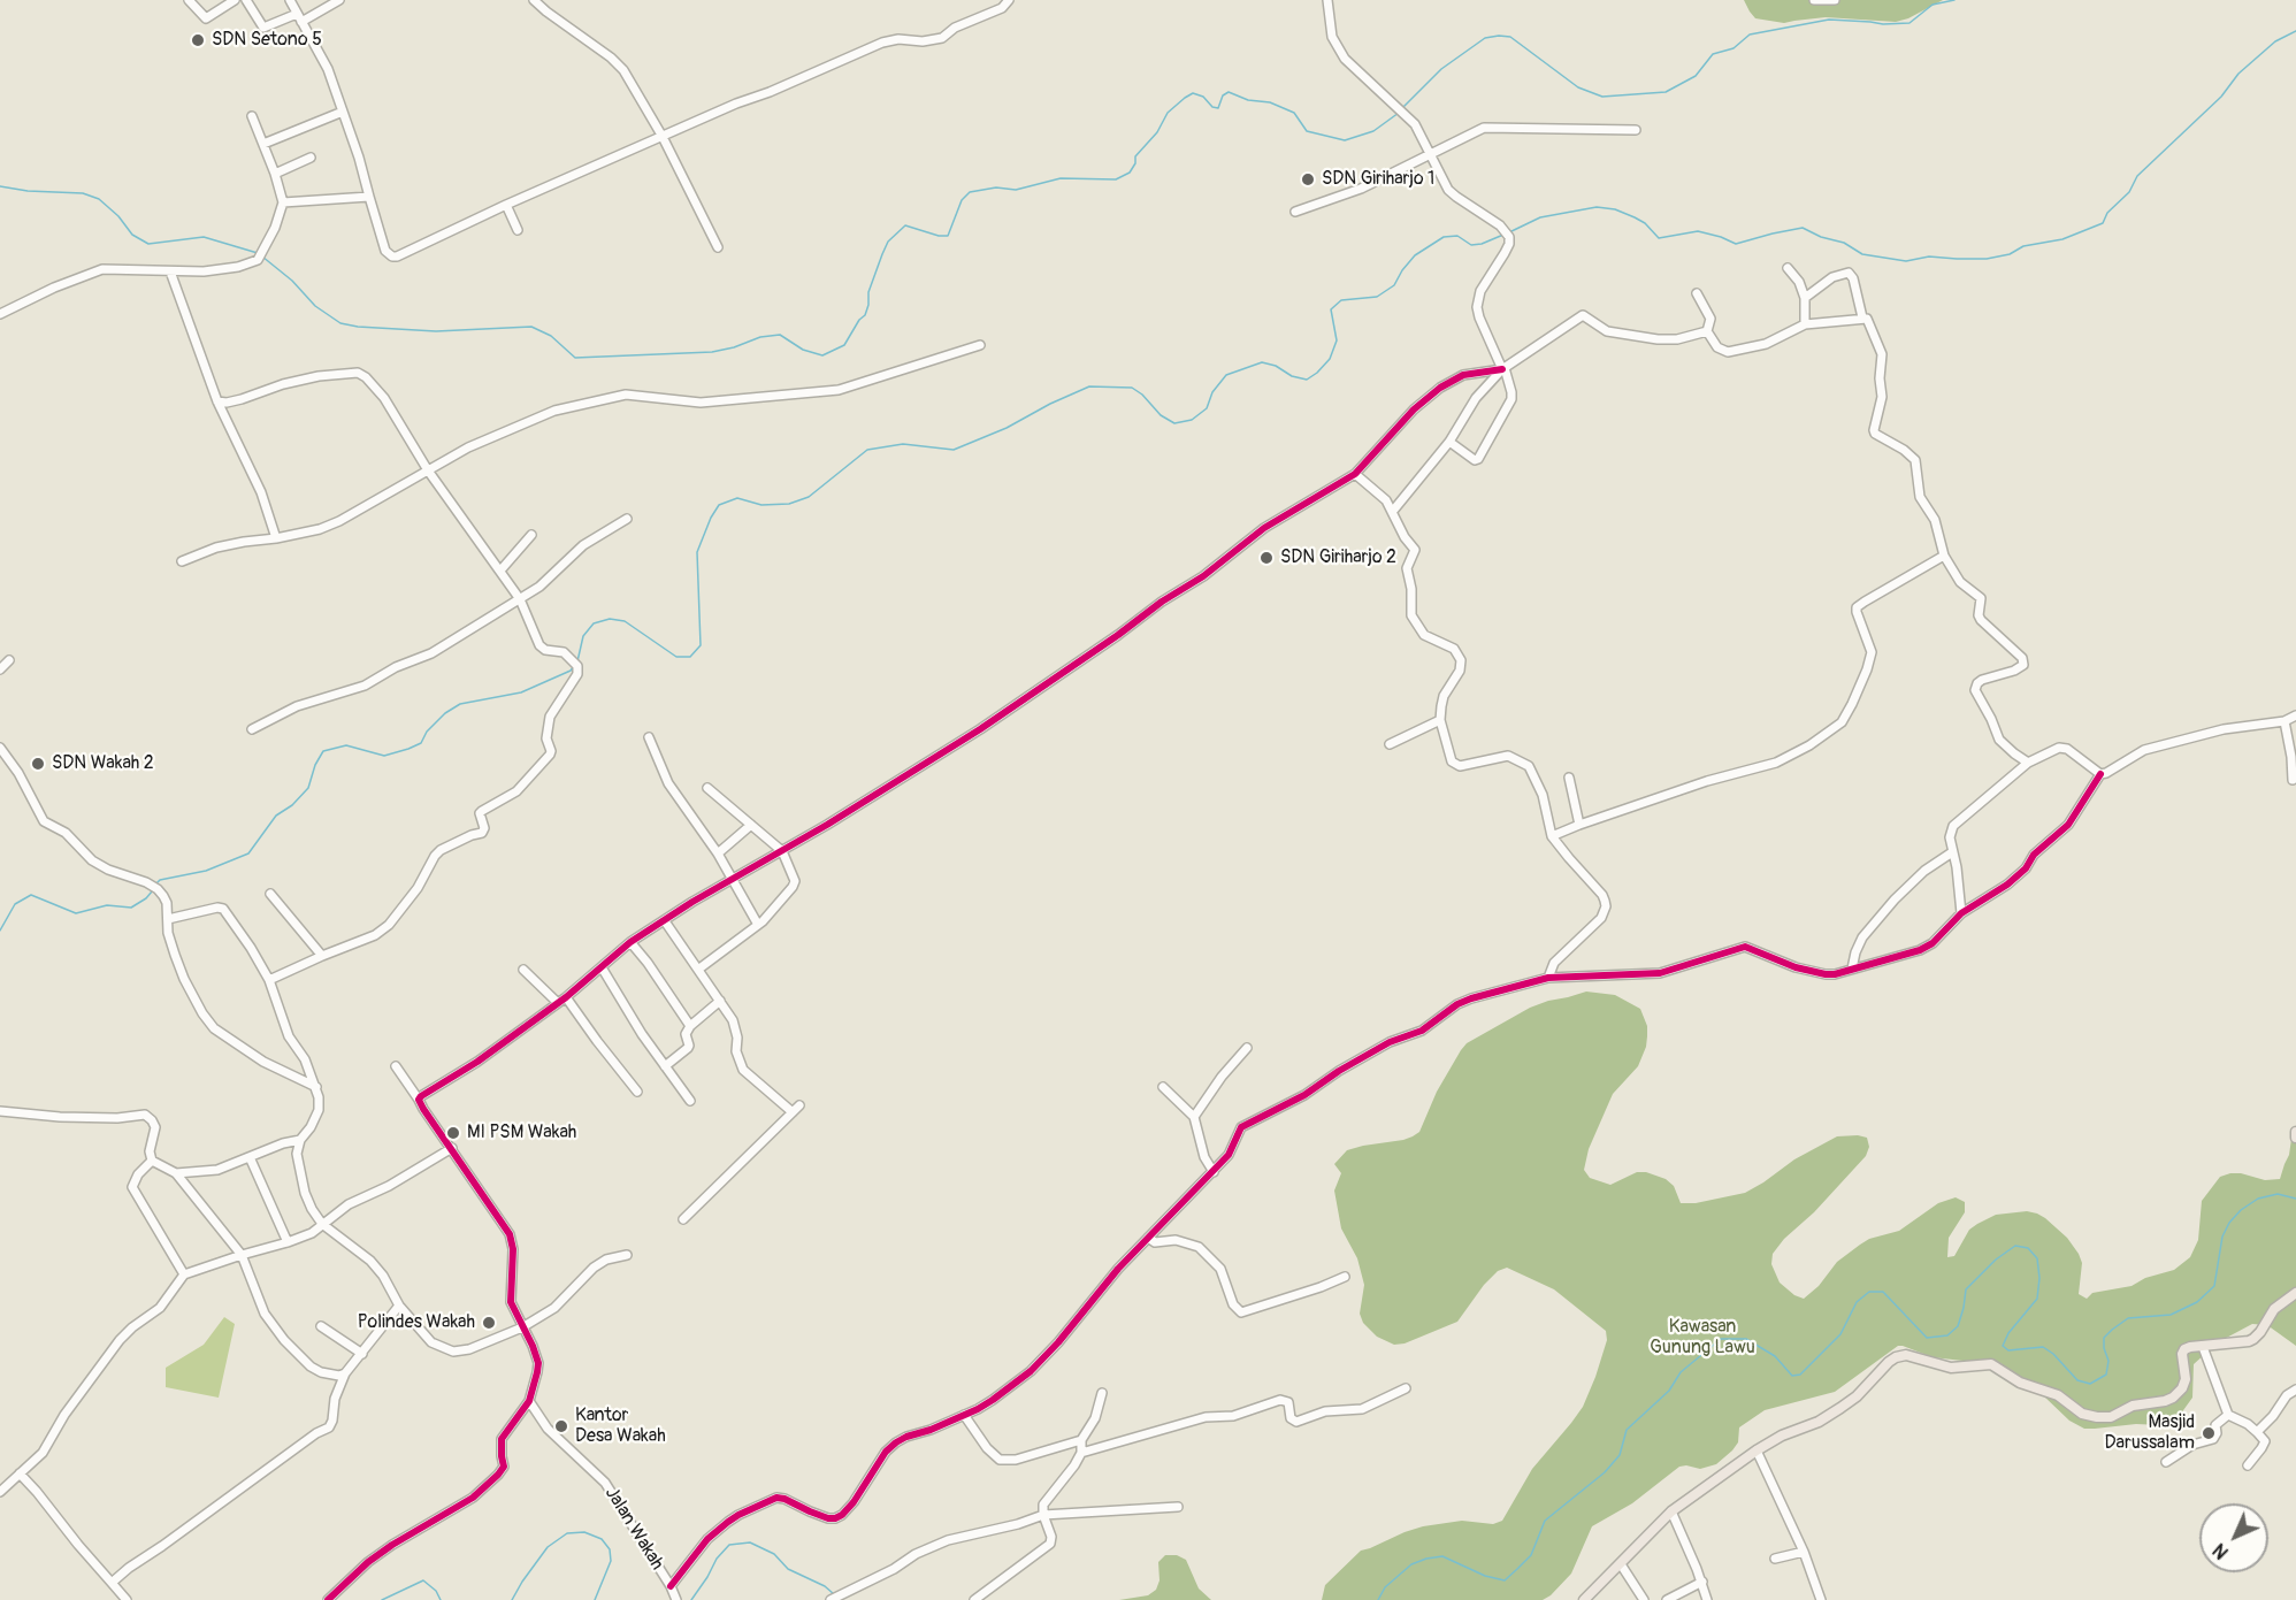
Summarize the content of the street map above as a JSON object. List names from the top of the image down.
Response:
{
  "streets": {
    "street": ["Jalan Wakah"]
  },
  "parks": ["Kawasan Gunung Lawu"],
  "places": [
    "SDN Setono 5",
    "SDN Giriharjo 1",
    "SDN Giriharjo 2",
    "SDN Wakah 2",
    "MI PSM Wakah",
    "Polindes Wakah",
    "Kantor Desa Wakah",
    "Masjid Darussalam"
  ],
  "north": "bottom left"
}
